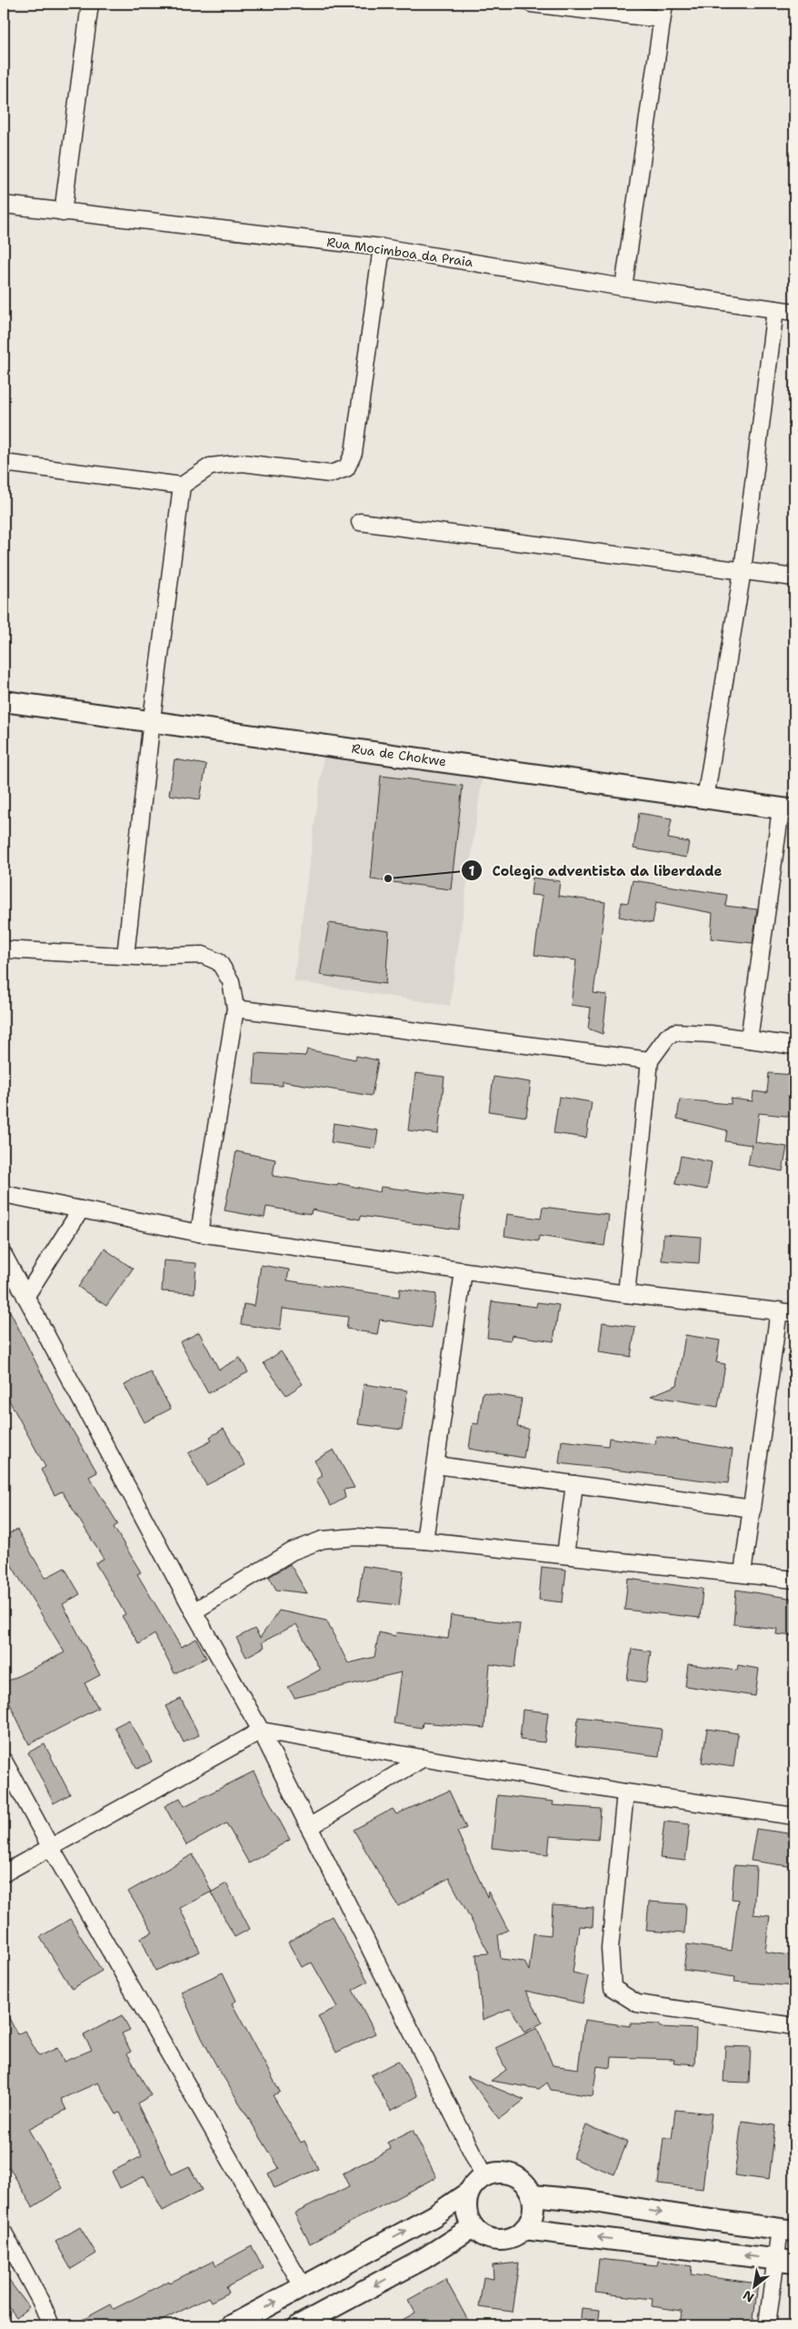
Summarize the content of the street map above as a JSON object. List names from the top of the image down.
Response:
{
  "streets": {
    "street": ["Rua Mocimboa da Praia", "Rua de Chokwe"]
  },
  "places": ["Colegio adventista da liberdade"],
  "north": "bottom left"
}
